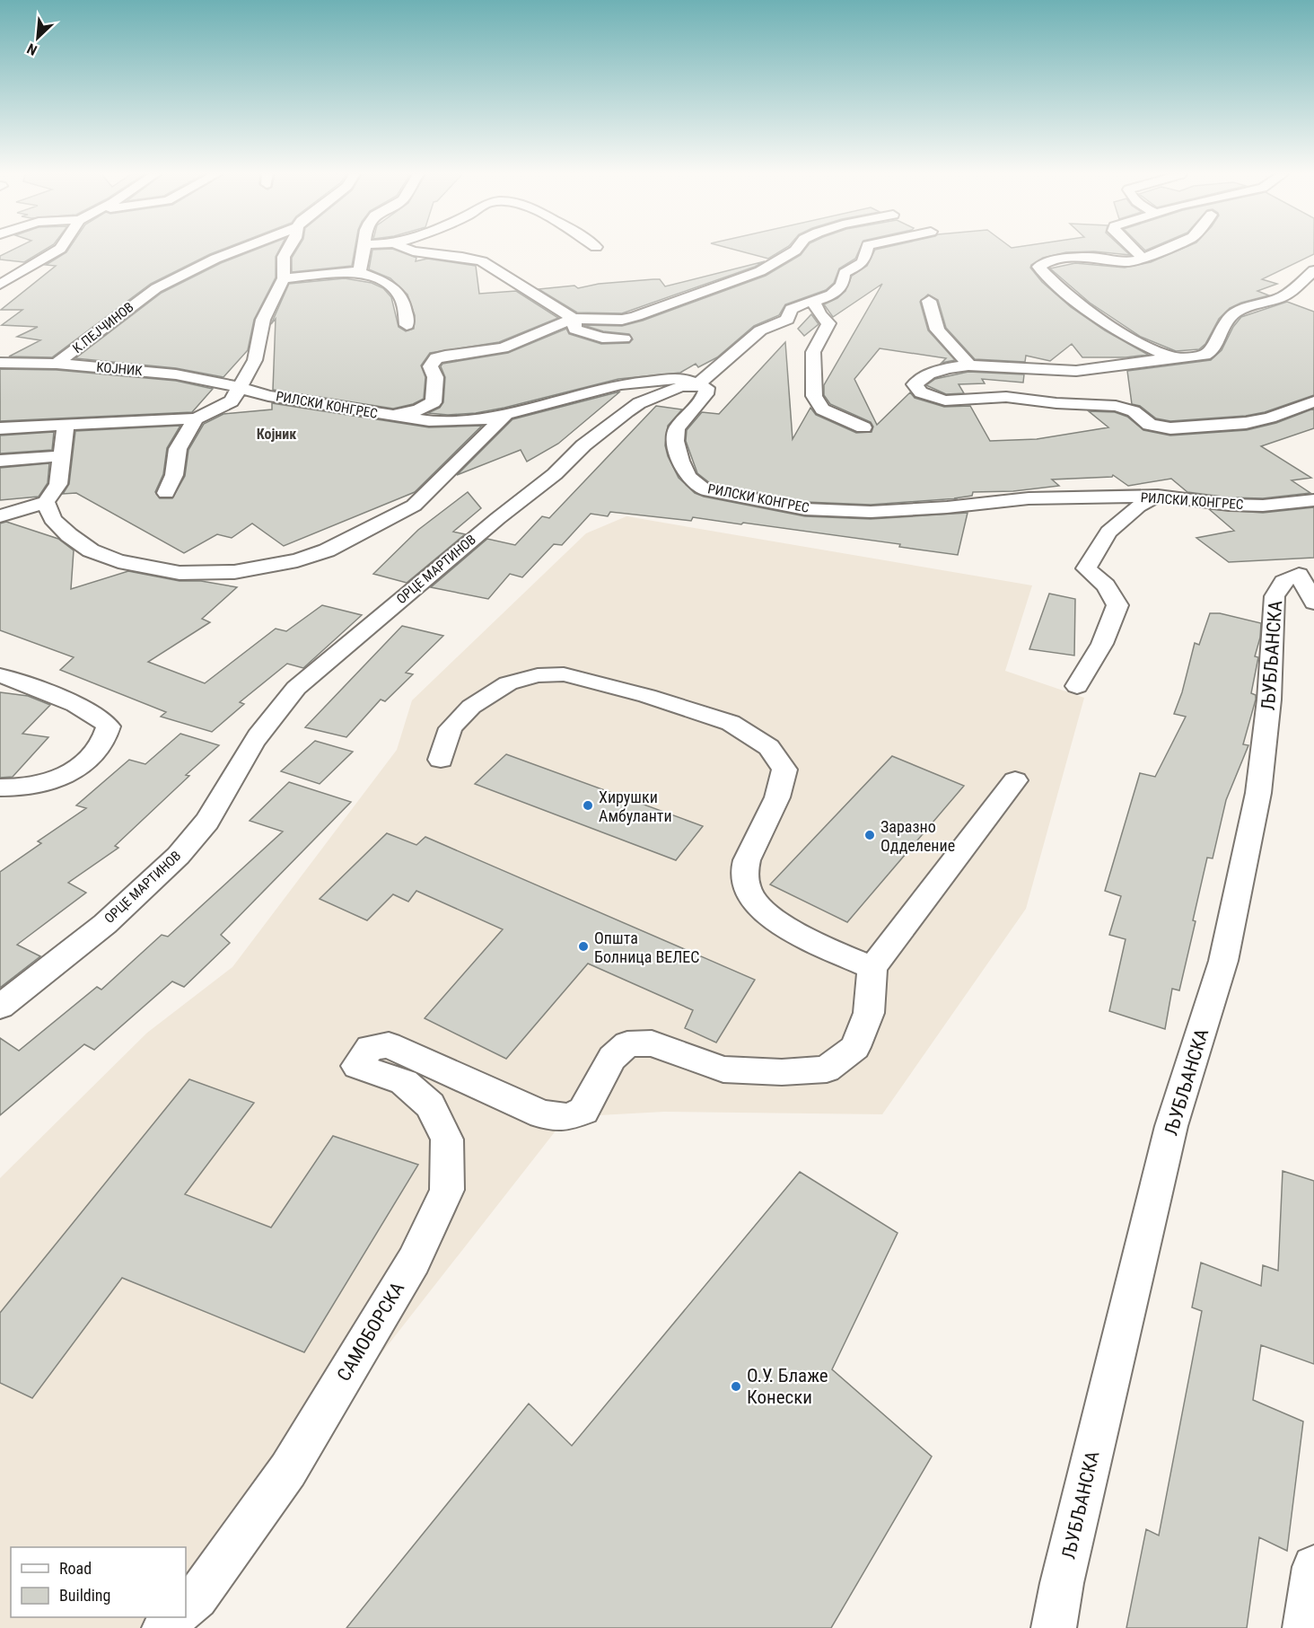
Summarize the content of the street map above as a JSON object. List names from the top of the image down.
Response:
{
  "streets": {
    "street": [
      "К.ПЕЈЧИНОВ",
      "КОЈНИК",
      "РИЛСКИ КОНГРЕС",
      "ОРЦЕ МАРТИНОВ",
      "ЉУБЉАНСКА",
      "САМОБОРСКА"
    ]
  },
  "crossings": [
    ["К.ПЕЈЧИНОВ", "КОЈНИК"],
    ["КОЈНИК", "РИЛСКИ КОНГРЕС"],
    ["РИЛСКИ КОНГРЕС", "ОРЦЕ МАРТИНОВ"]
  ],
  "districts": ["Којник"],
  "places": [
    "Хирушки Амбуланти",
    "Заразно Одделение",
    "Општа Болница ВЕЛЕС",
    "О.У. Блаже Конески"
  ],
  "legend": ["Road", "Building"],
  "north": "bottom left"
}
